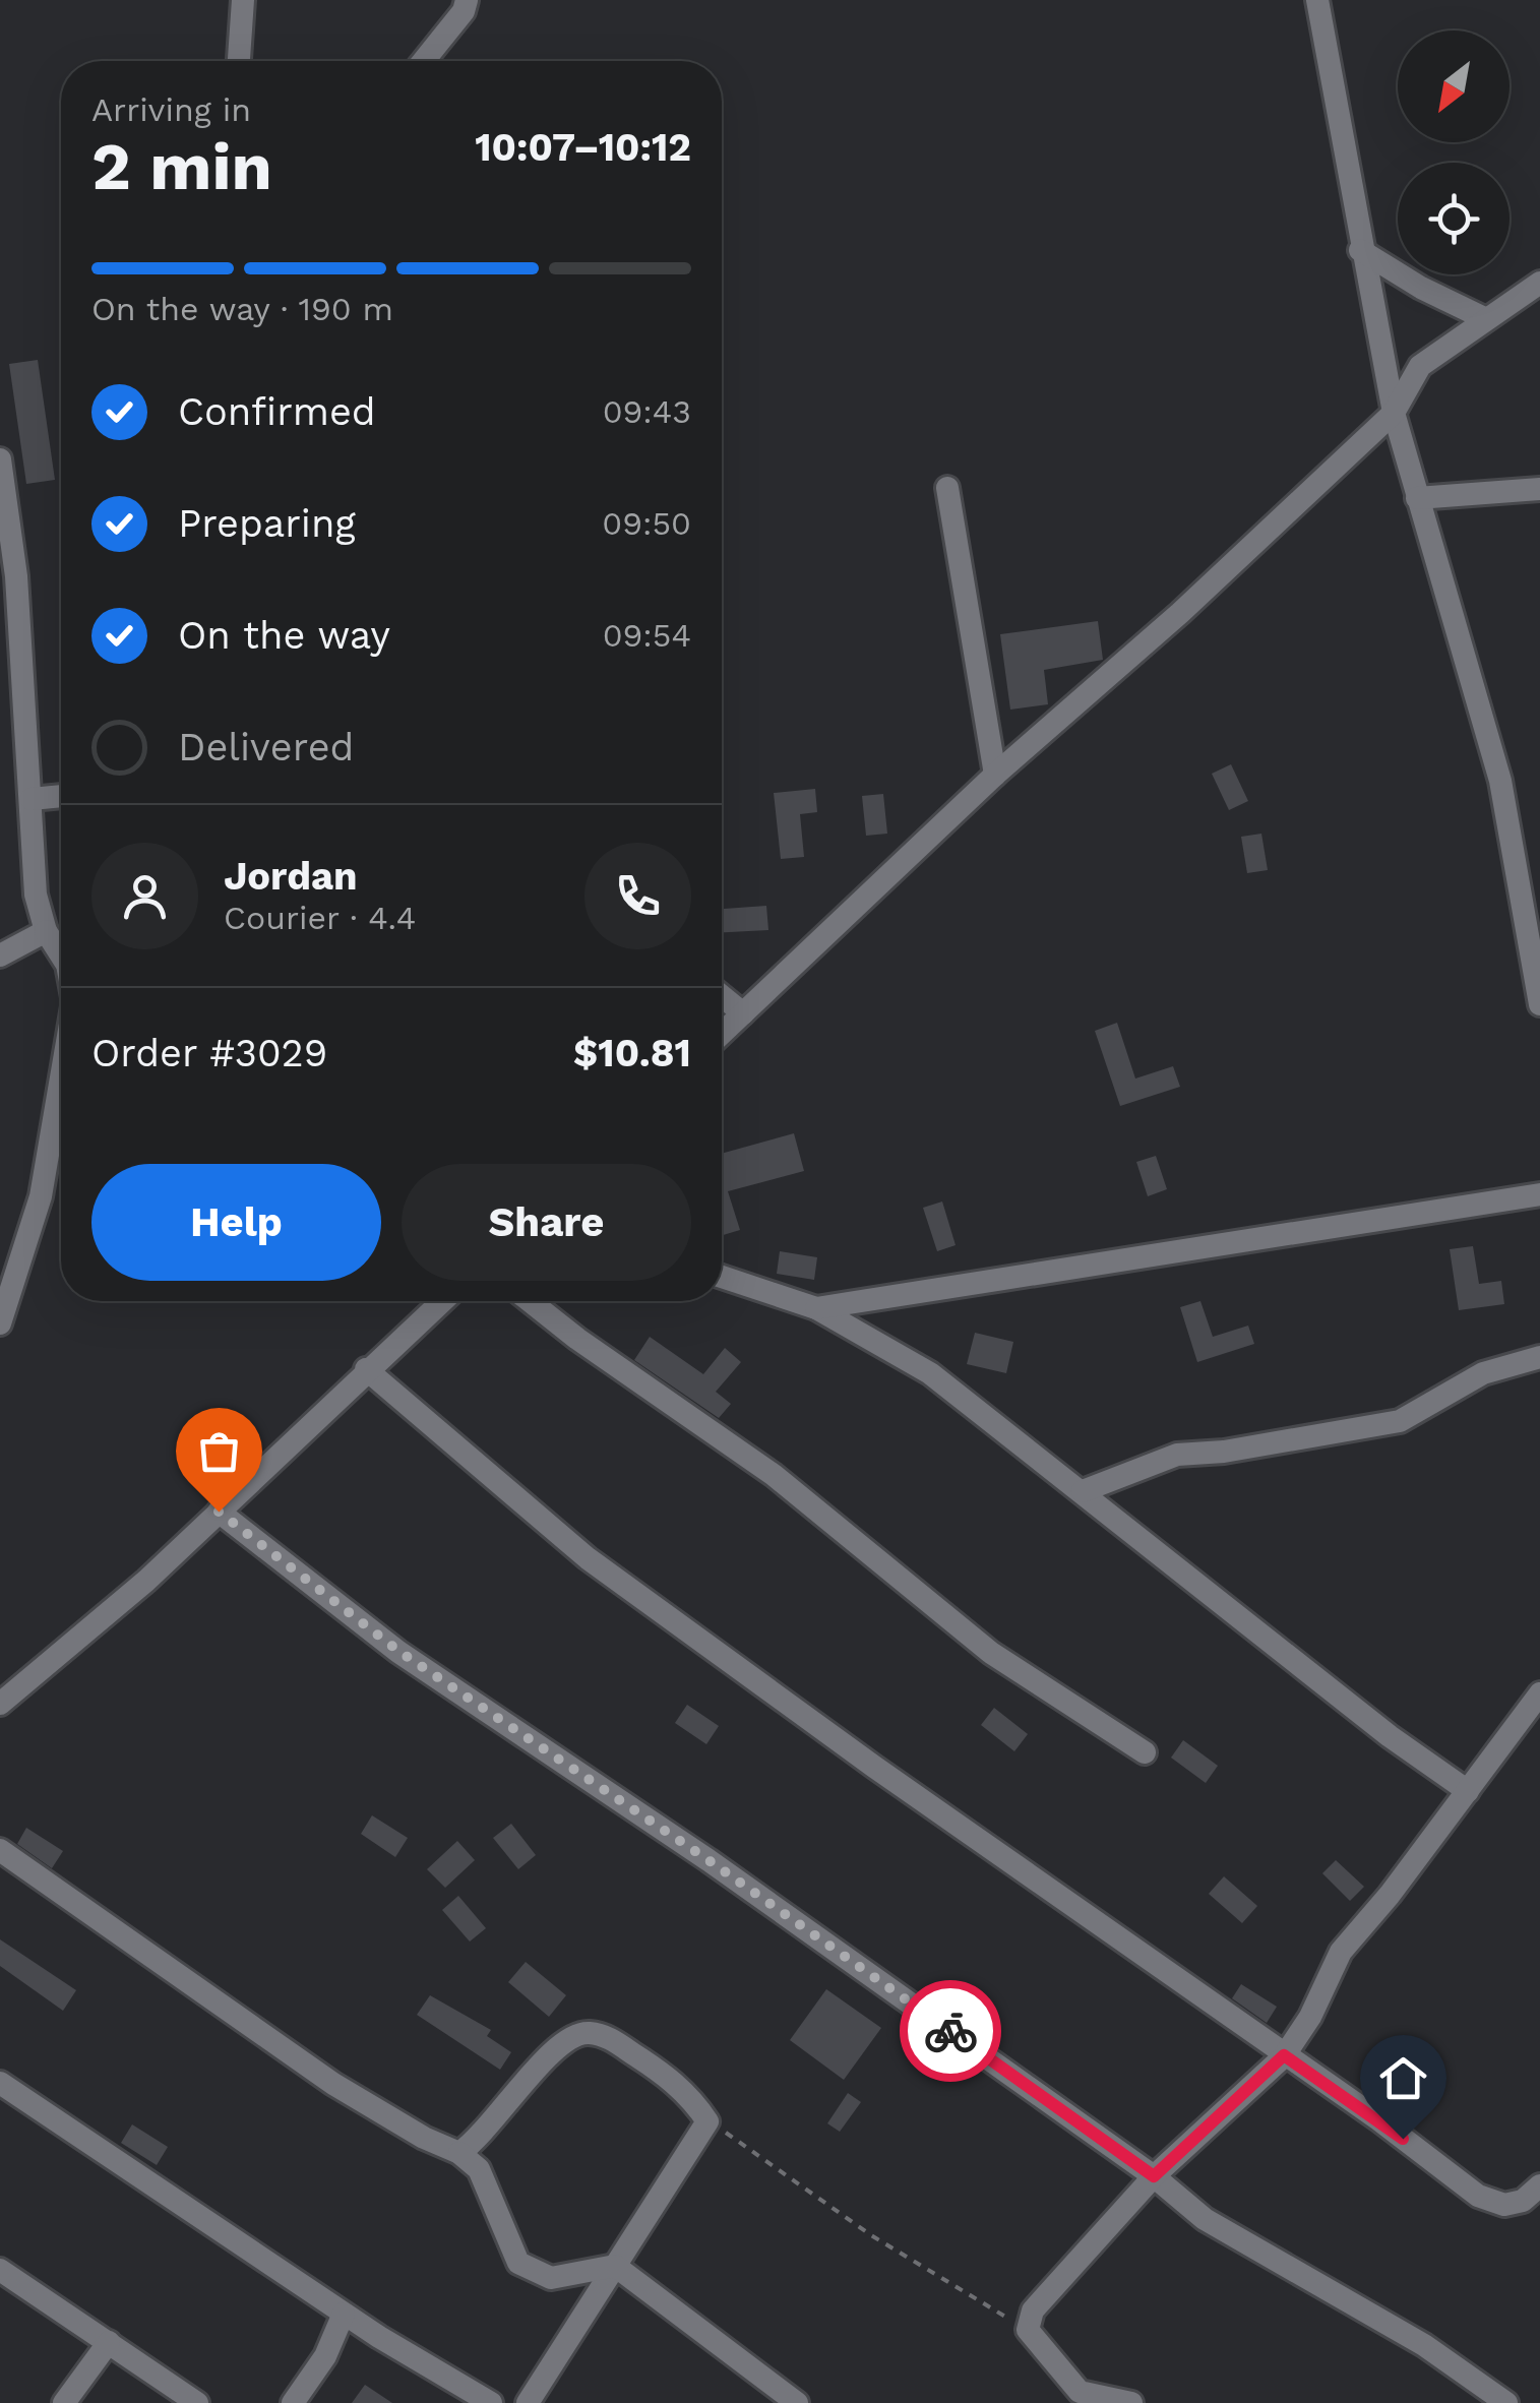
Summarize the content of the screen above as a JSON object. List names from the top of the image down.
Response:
{
  "north": "bottom left",
  "page": {
    "heading": ["2 min", "Arriving in", "10:07–10:12"],
    "panel": [
      "Jordan",
      "Courier · 4.4",
      "Order #3029",
      "$10.81"
    ],
    "bar": "On the way · 190 m",
    "list": [
      ["Confirmed", "09:43"],
      ["Preparing", "09:50"],
      ["On the way", "09:54"],
      "Delivered"
    ],
    "buttons": ["Help", "Share"]
  }
}
